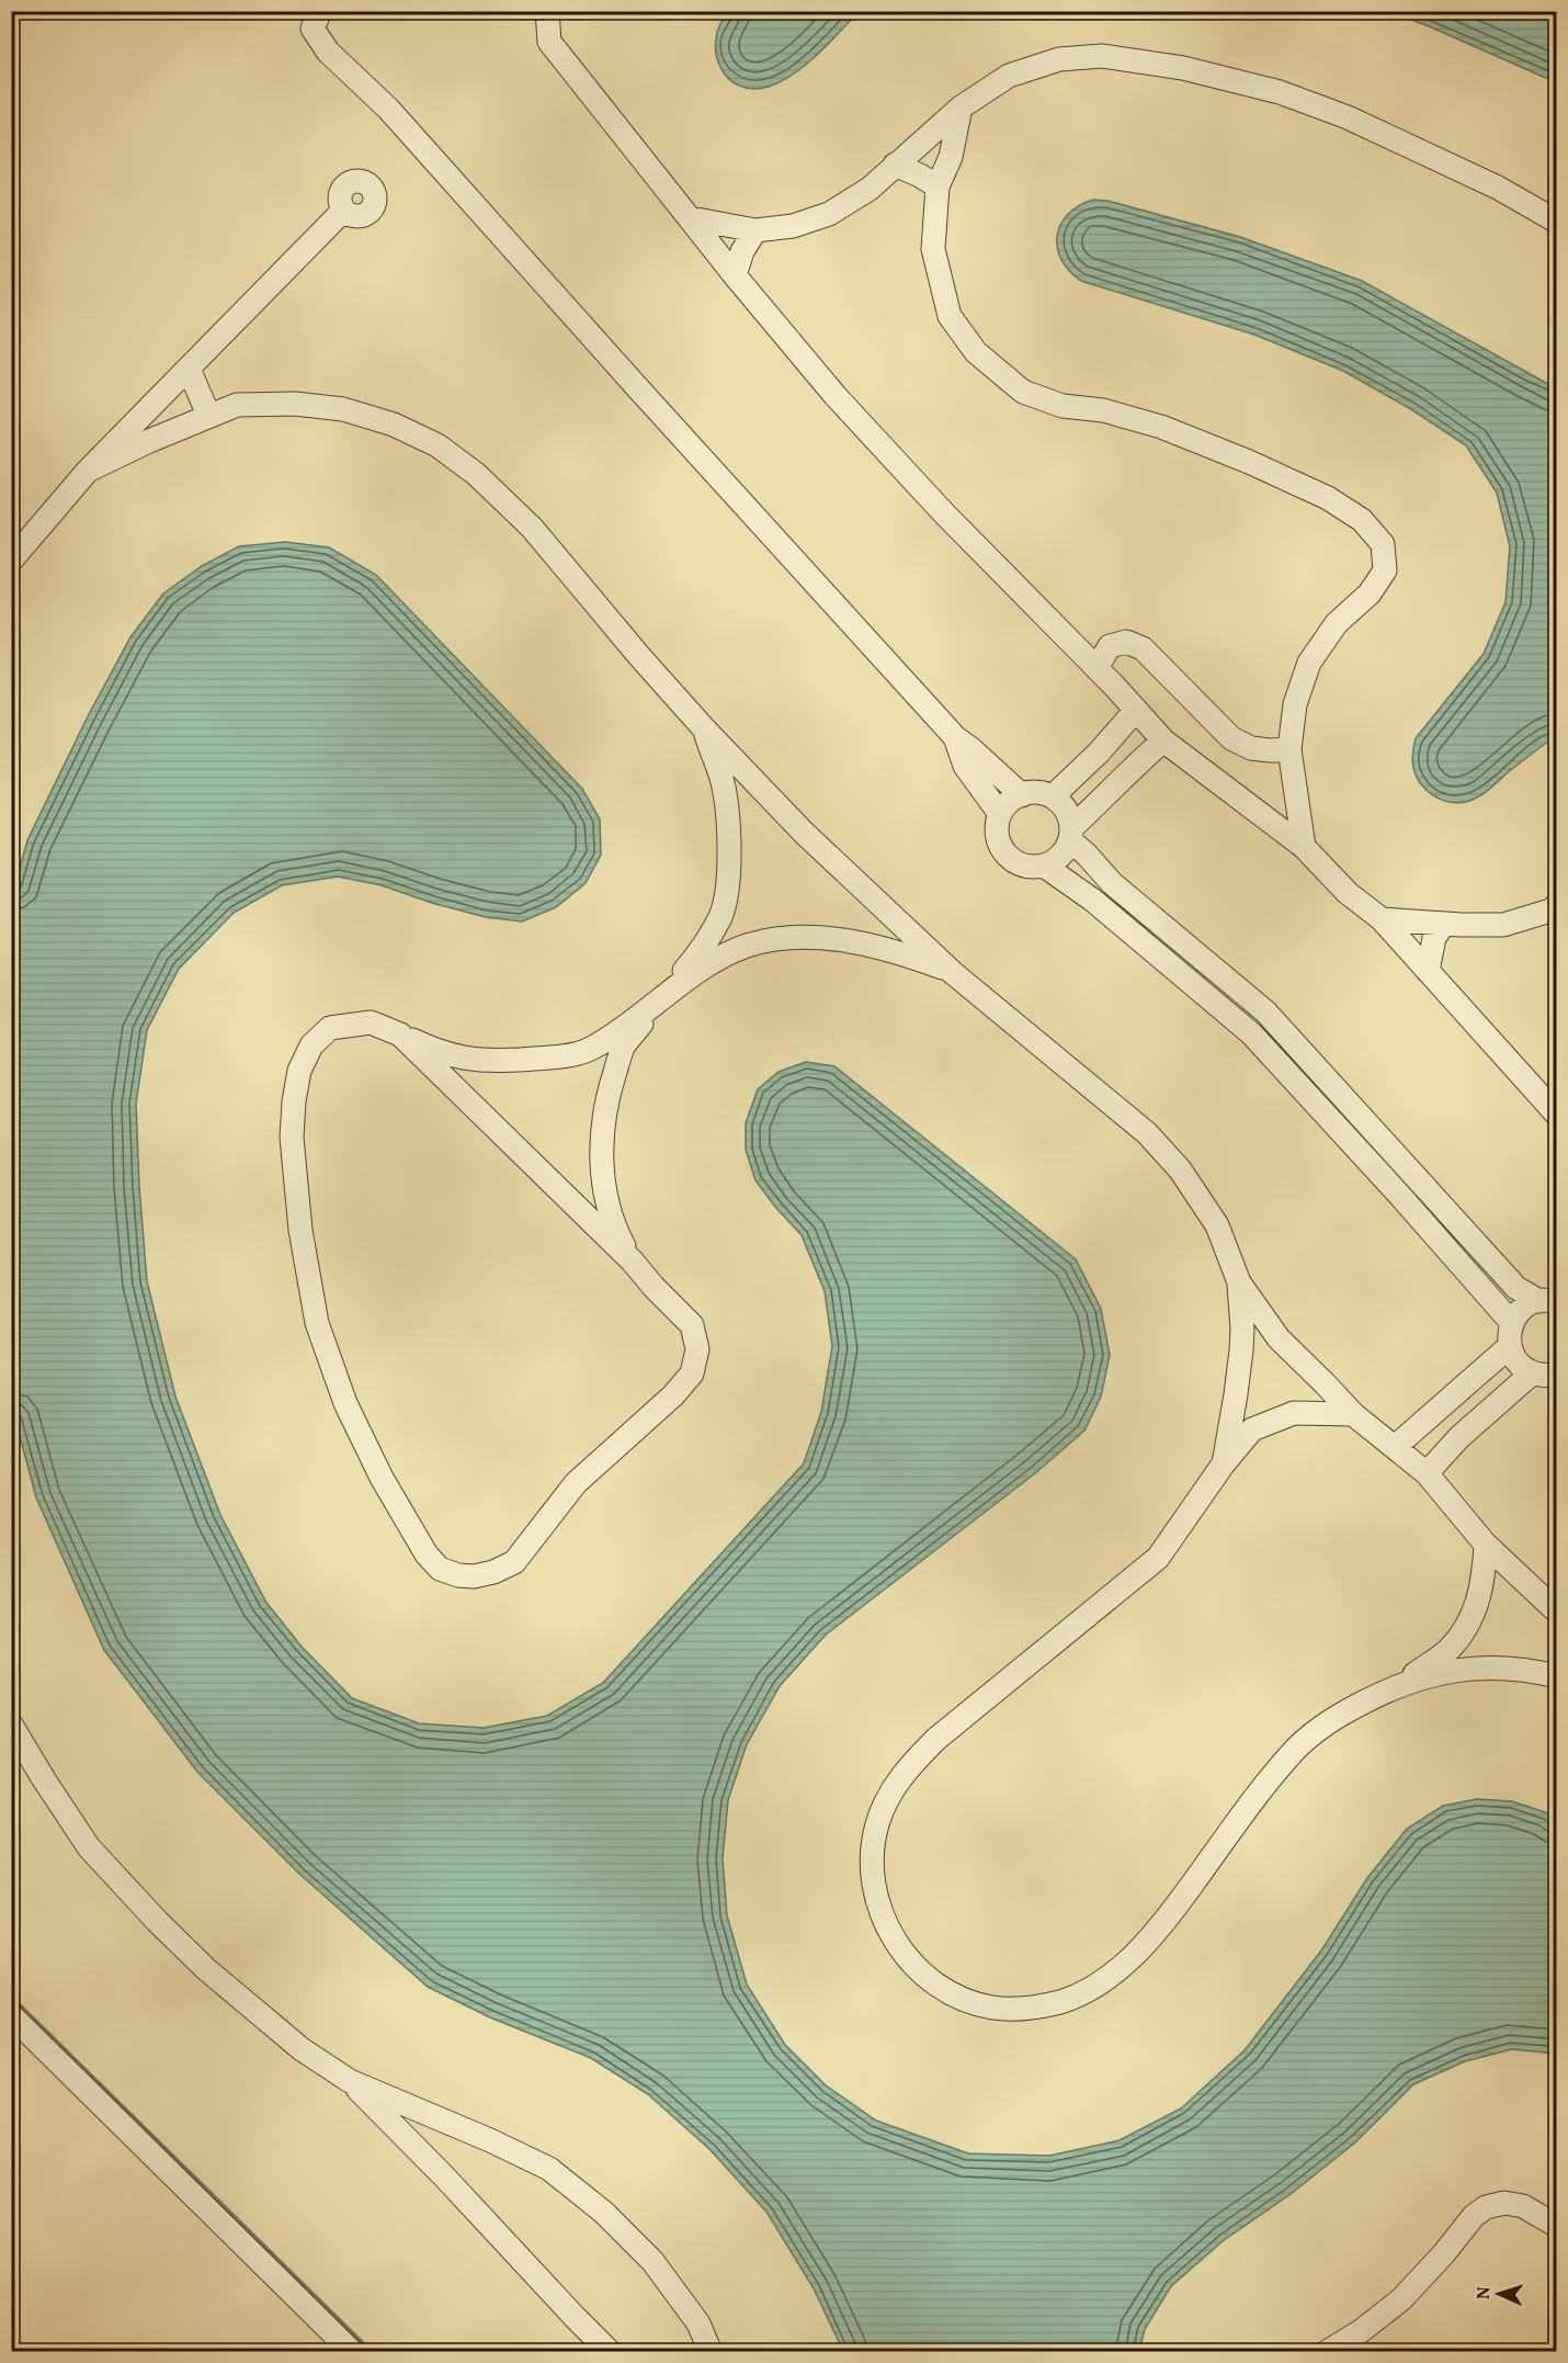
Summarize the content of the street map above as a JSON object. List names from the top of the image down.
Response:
{
  "north": "left"
}
